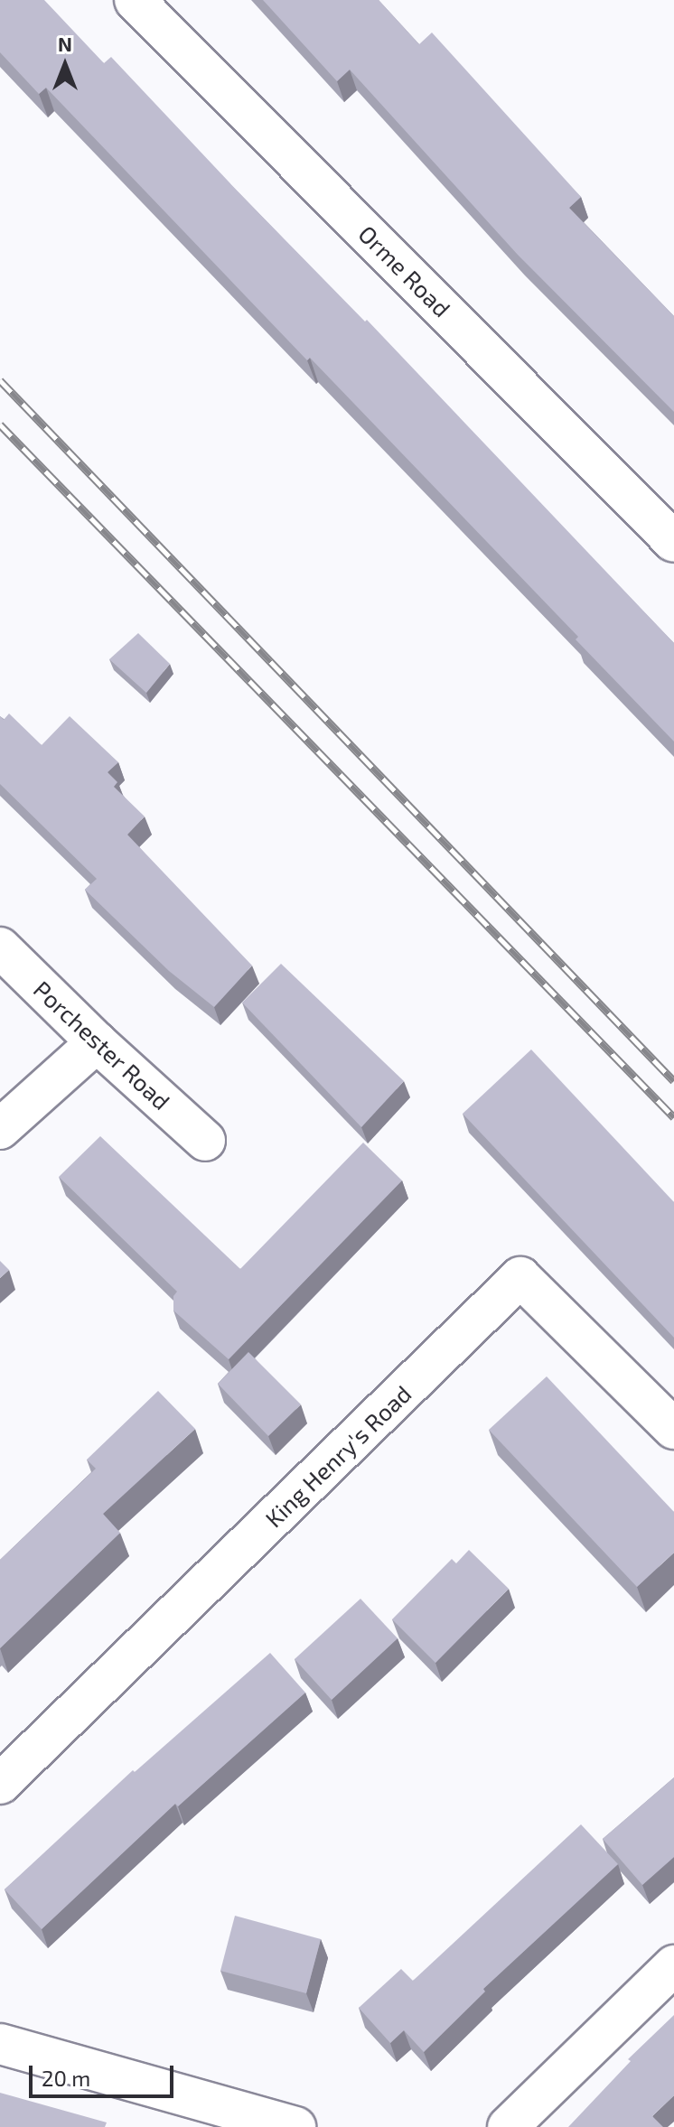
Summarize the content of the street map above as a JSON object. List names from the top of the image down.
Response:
{
  "streets": {
    "street": ["Orme Road", "Porchester Road", "King Henry's Road"]
  },
  "scale_bar": "20 m",
  "north": "top"
}
